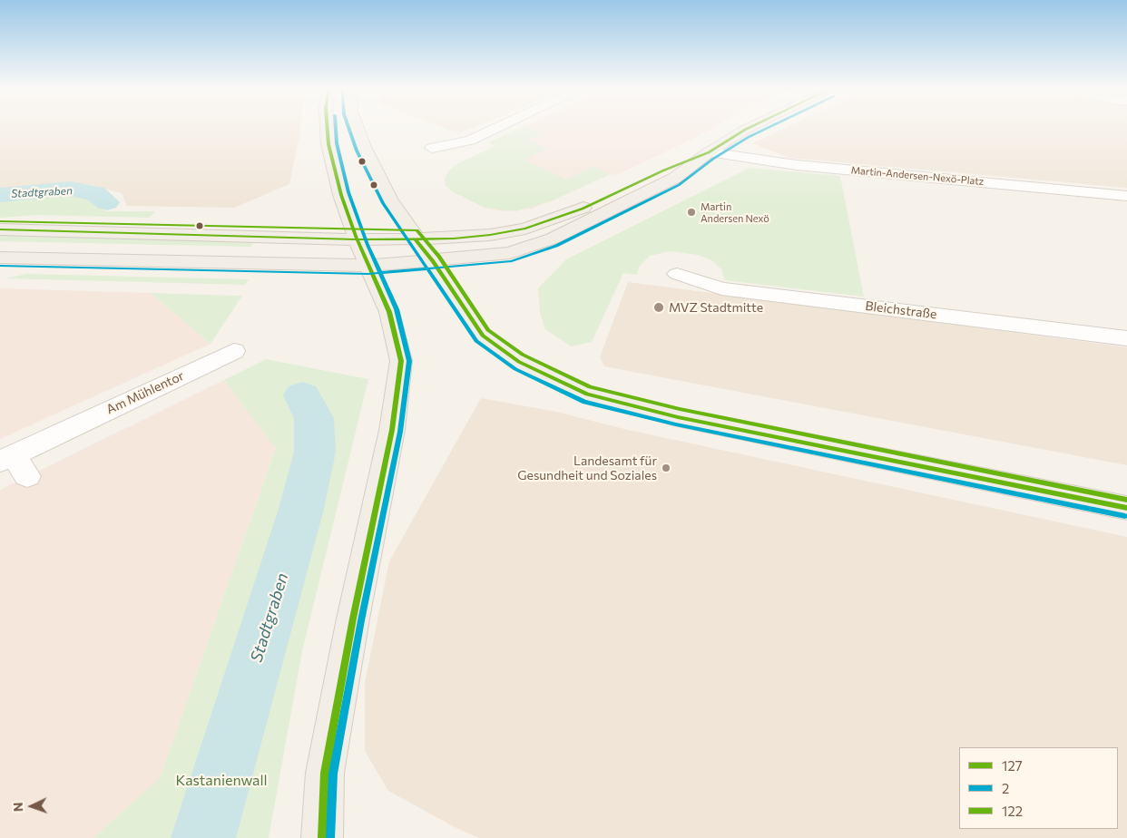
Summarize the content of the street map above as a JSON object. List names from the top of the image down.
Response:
{
  "streets": {
    "street": ["Martin-Andersen-Nexö-Platz", "Bleichstraße", "Am Mühlentor"]
  },
  "water": ["Stadtgraben"],
  "parks": ["Kastanienwall"],
  "places": ["Martin Andersen Nexö", "MVZ Stadtmitte", "Landesamt für Gesundheit und Soziales"],
  "lines": ["transit line 127", "transit line 2", "transit line 122"],
  "legend": ["127", "2", "122"],
  "north": "left"
}
